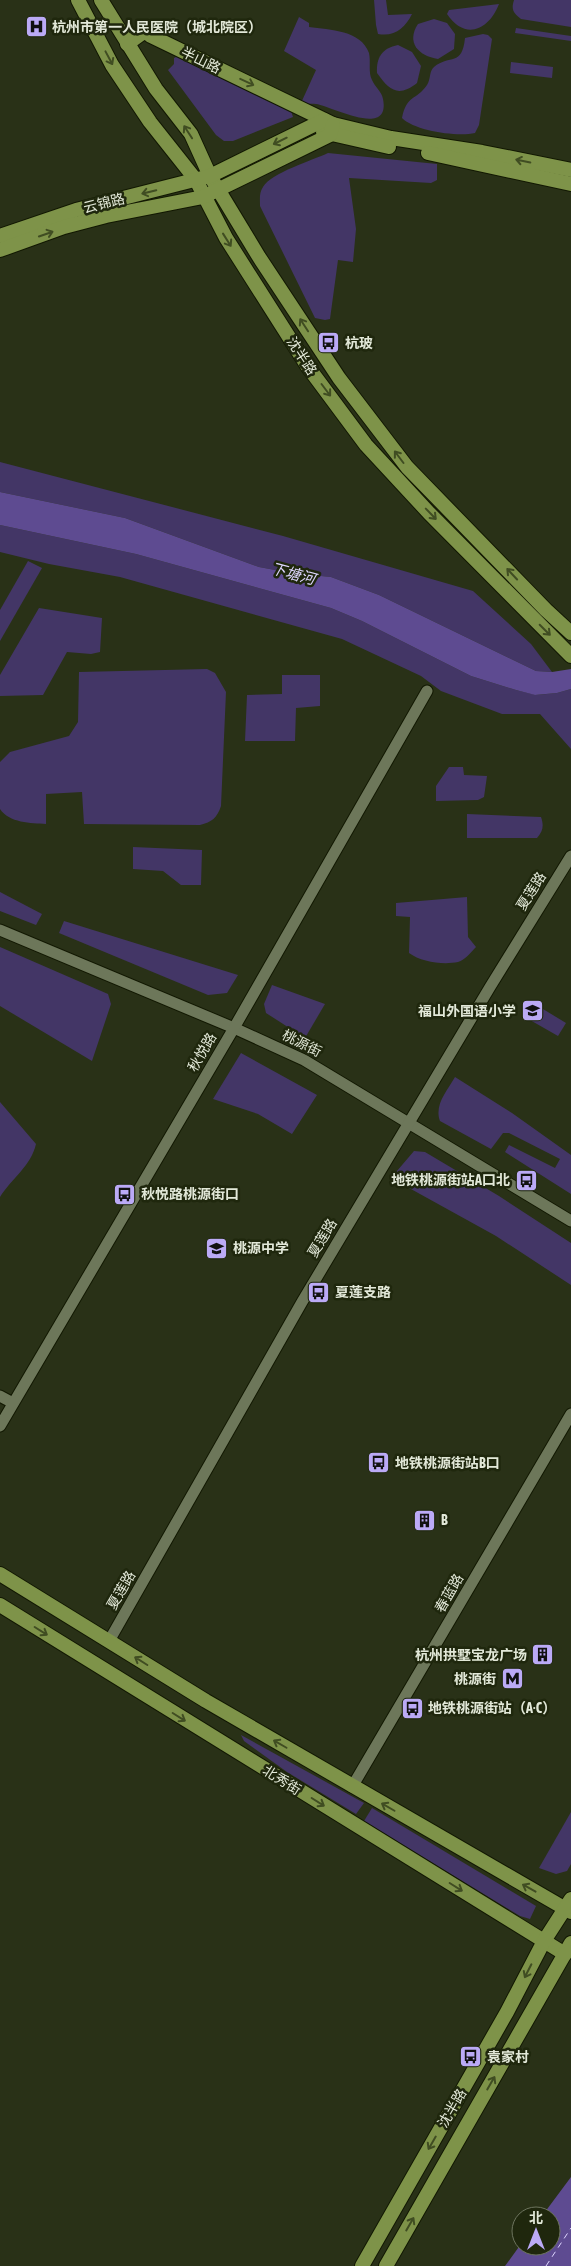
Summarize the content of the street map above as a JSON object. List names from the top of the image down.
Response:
{
  "streets": {
    "main road": [
      "半山路",
      "云锦路",
      "沈半路",
      "北秀街"
    ],
    "street": [
      "夏莲路",
      "桃源街",
      "秋悦路",
      "春蓝路"
    ]
  },
  "crossings": [
    ["半山路", "沈半路"],
    ["云锦路", "沈半路"],
    ["沈半路", "北秀街"],
    ["夏莲路", "桃源街"],
    ["桃源街", "秋悦路"]
  ],
  "water": ["下塘河"],
  "places": {
    "hospital": ["杭州市第一人民医院（城北院区）"],
    "bus stop": [
      "杭玻",
      "地铁桃源街站A口北",
      "秋悦路桃源街口",
      "夏莲支路",
      "地铁桃源街站B口",
      "地铁桃源街站（A·C）",
      "袁家村"
    ],
    "school or university": ["福山外国语小学", "桃源中学"],
    "building": ["B", "杭州拱墅宝龙广场"],
    "metro station": ["桃源街"]
  },
  "north": "top"
}
